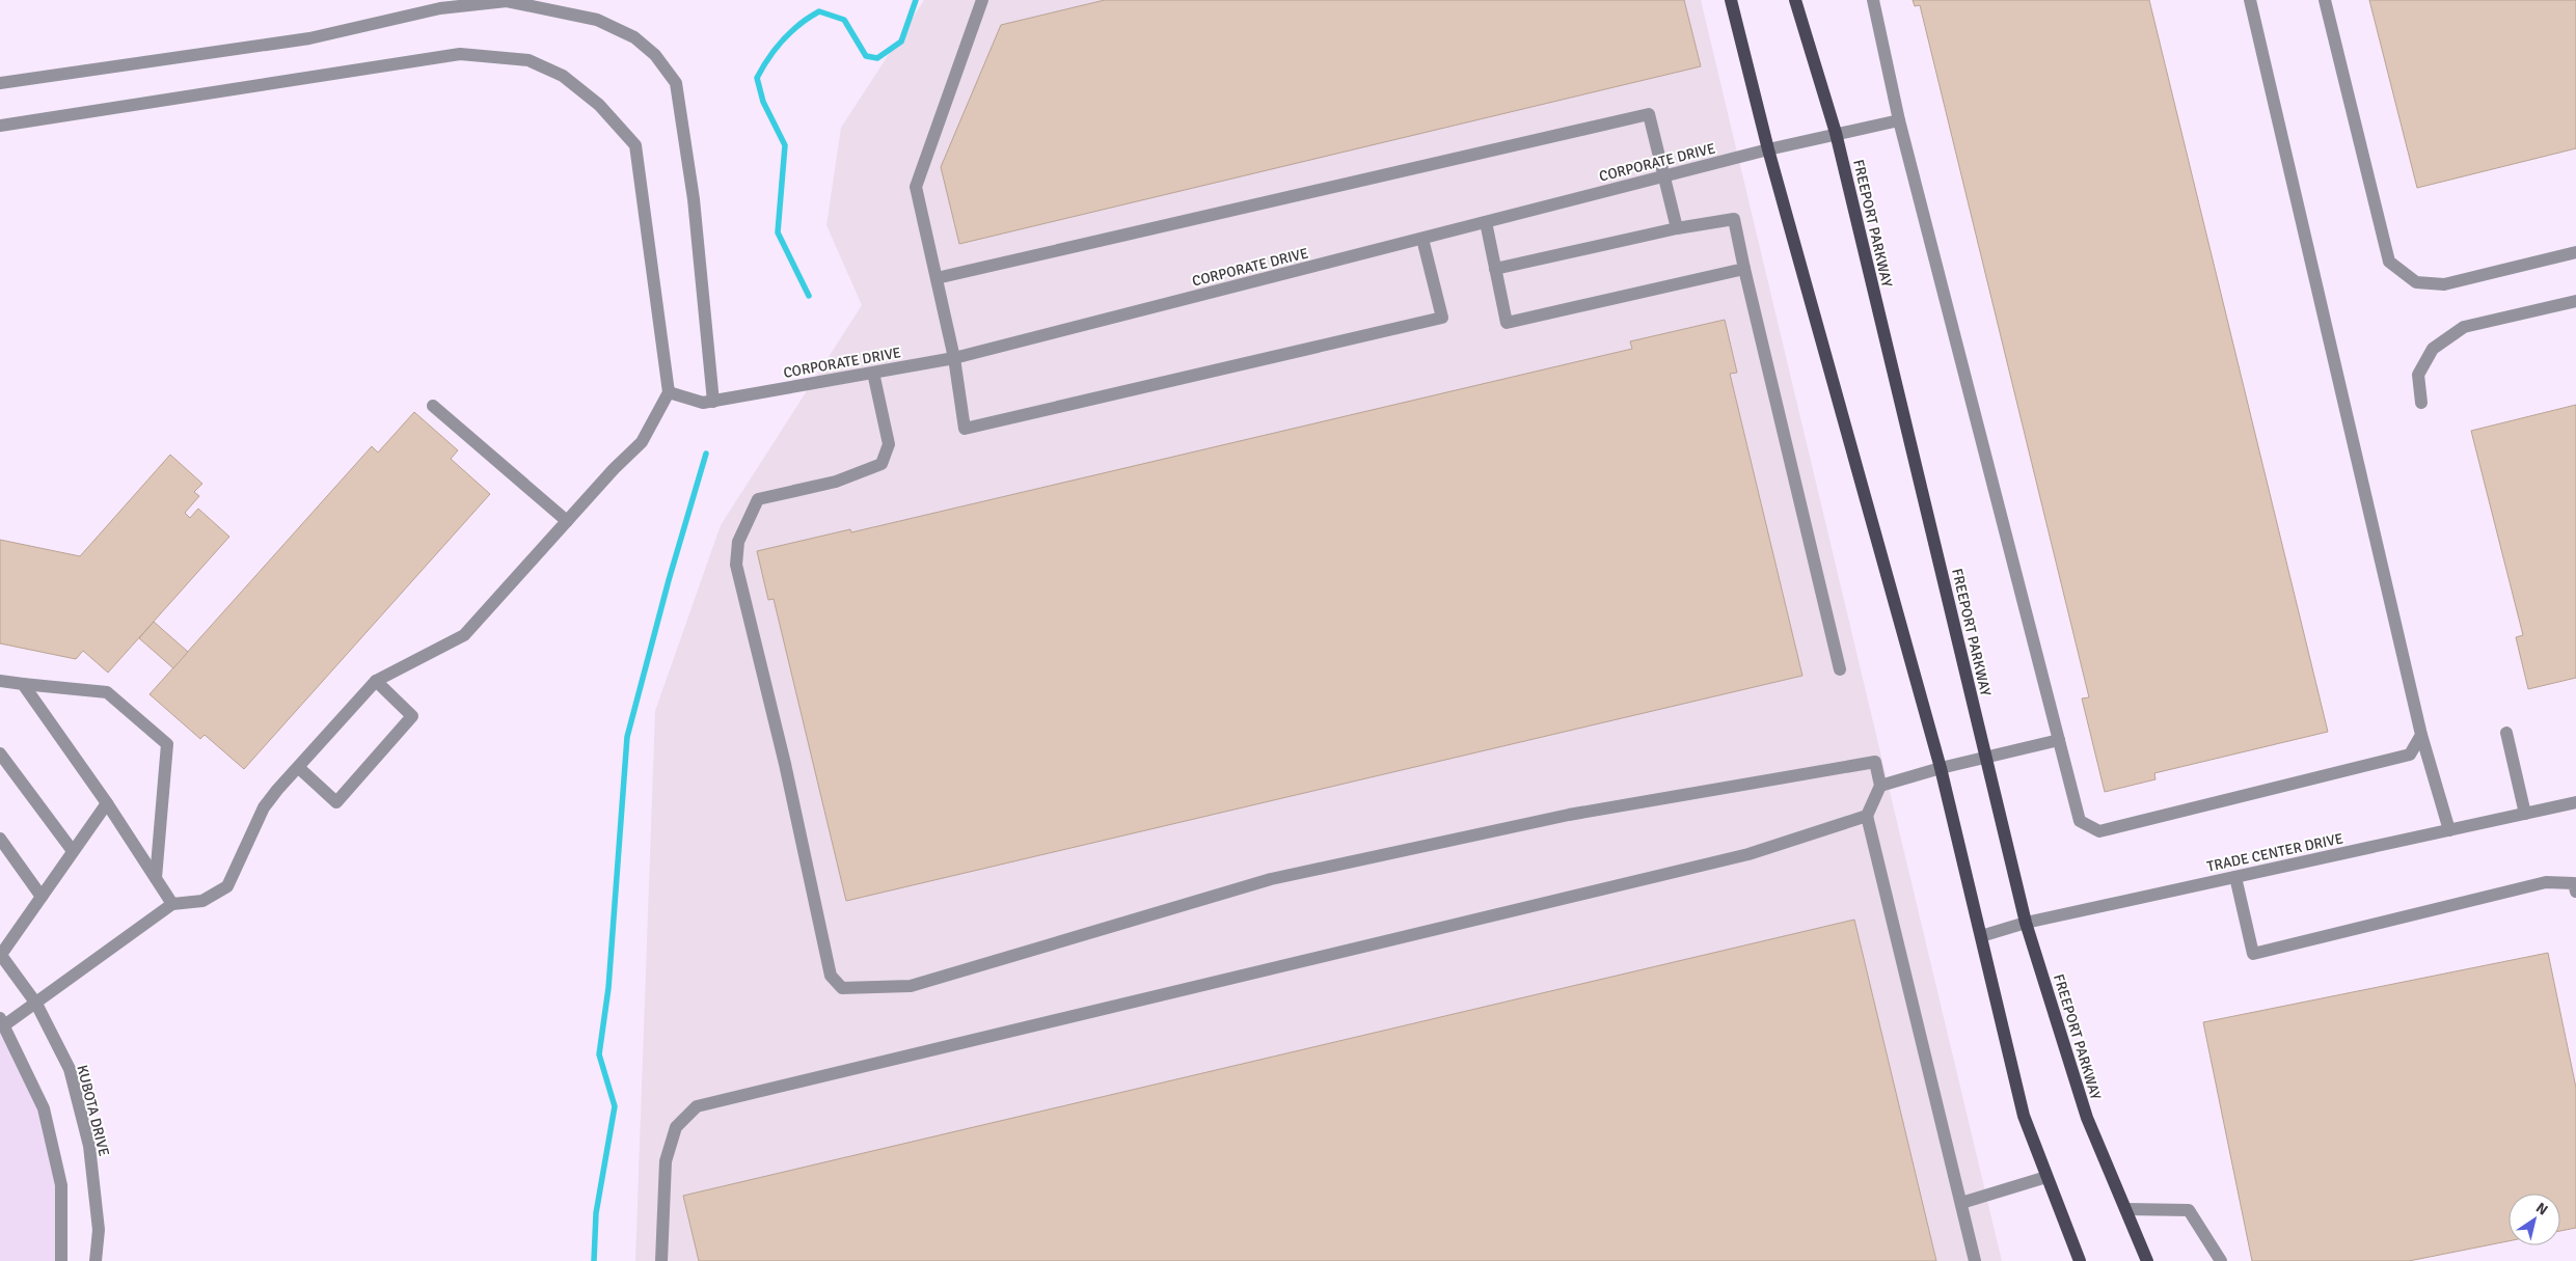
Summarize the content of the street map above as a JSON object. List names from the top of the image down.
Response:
{
  "streets": {
    "main road": ["FREEPORT PARKWAY"],
    "street": ["CORPORATE DRIVE", "TRADE CENTER DRIVE", "KUBOTA DRIVE"]
  },
  "crossings": [
    ["CORPORATE DRIVE", "FREEPORT PARKWAY"],
    ["FREEPORT PARKWAY", "TRADE CENTER DRIVE"]
  ],
  "north": "top right"
}
